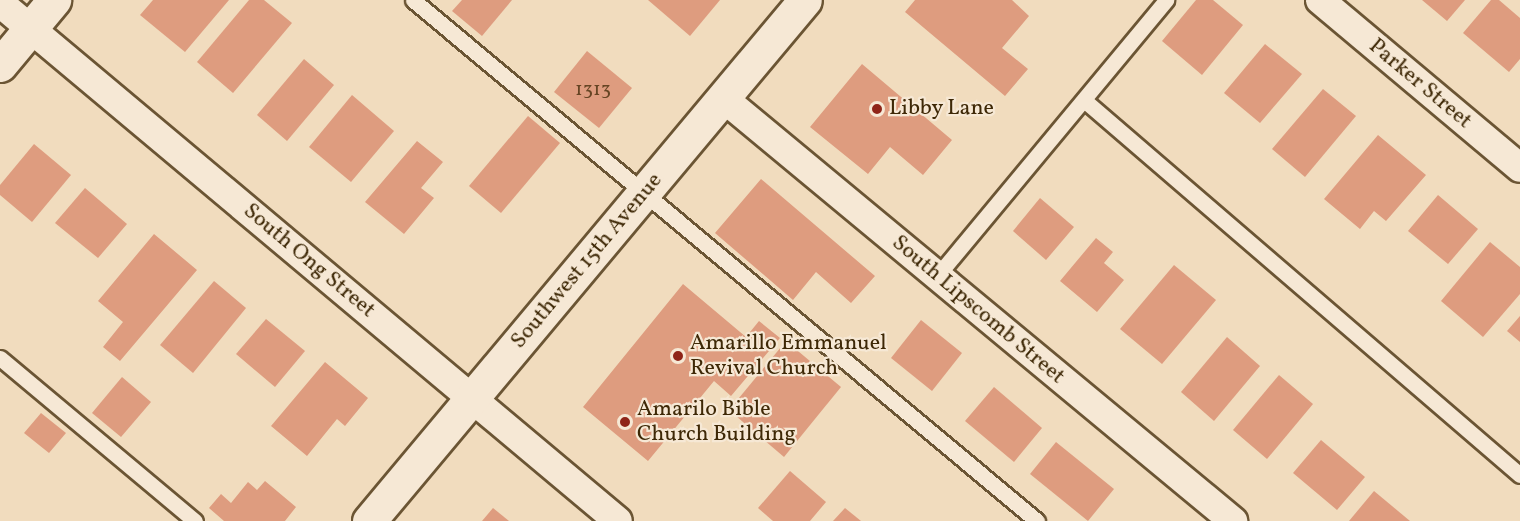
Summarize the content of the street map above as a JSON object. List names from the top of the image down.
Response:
{
  "streets": {
    "main road": ["Southwest 15th Avenue"],
    "street": ["Parker Street", "South Ong Street", "South Lipscomb Street"]
  },
  "crossings": [
    ["South Ong Street", "Southwest 15th Avenue"],
    ["Southwest 15th Avenue", "South Lipscomb Street"]
  ],
  "places": ["Libby Lane", "Amarillo Emmanuel Revival Church", "Amarilo Bible Church Building"],
  "house_numbers": ["1313"]
}
